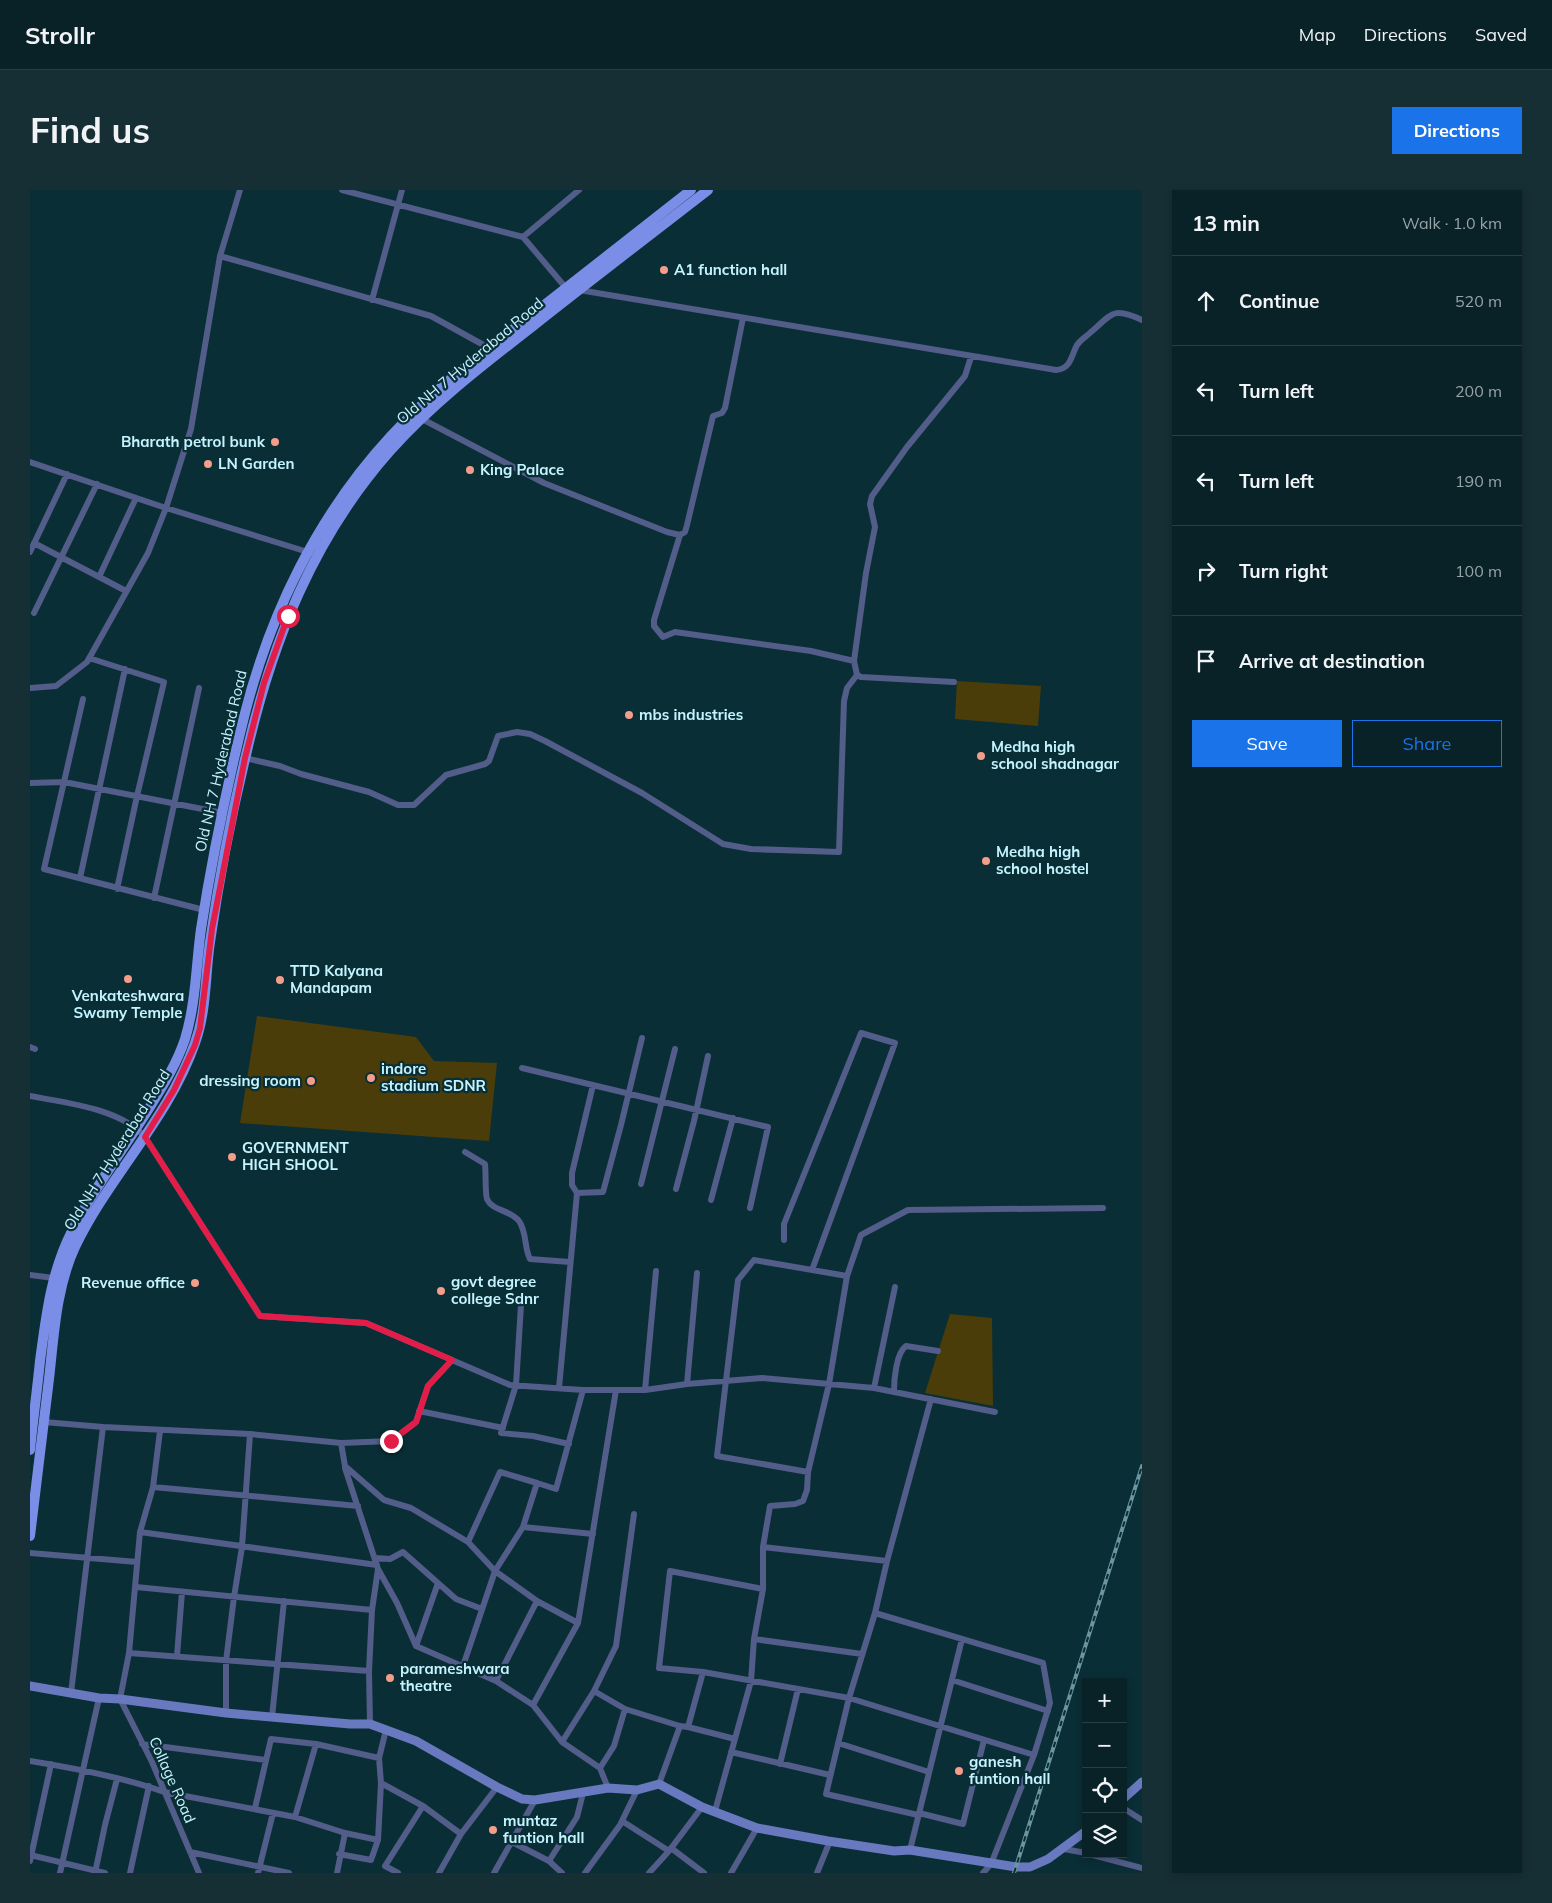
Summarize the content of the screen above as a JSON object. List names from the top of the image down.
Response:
{
  "streets": {
    "main road": ["Old NH 7 Hyderabad Road"],
    "street": ["Collage Road"]
  },
  "places": [
    "A1 function hall",
    "Bharath petrol bunk",
    "LN Garden",
    "King Palace",
    "mbs industries",
    "Medha high school shadnagar",
    "Medha high school hostel",
    "Venkateshwara Swamy Temple",
    "TTD Kalyana Mandapam",
    "indore stadium SDNR",
    "dressing room",
    "GOVERNMENT HIGH SHOOL",
    "Revenue office",
    "govt degree college Sdnr",
    "parameshwara theatre",
    "ganesh funtion hall",
    "muntaz funtion hall"
  ],
  "page": {
    "header": "Strollr",
    "nav": ["Map", "Directions", "Saved"],
    "buttons": [
      "Directions",
      ["Save", "Share"]
    ],
    "title": "Find us",
    "heading": ["13 min", "Walk · 1.0 km"],
    "list": [
      ["Continue", "520 m"],
      ["Turn left", "200 m"],
      ["Turn left", "190 m"],
      ["Turn right", "100 m"],
      "Arrive at destination"
    ],
    "map_buttons": ["+", "−"]
  }
}
